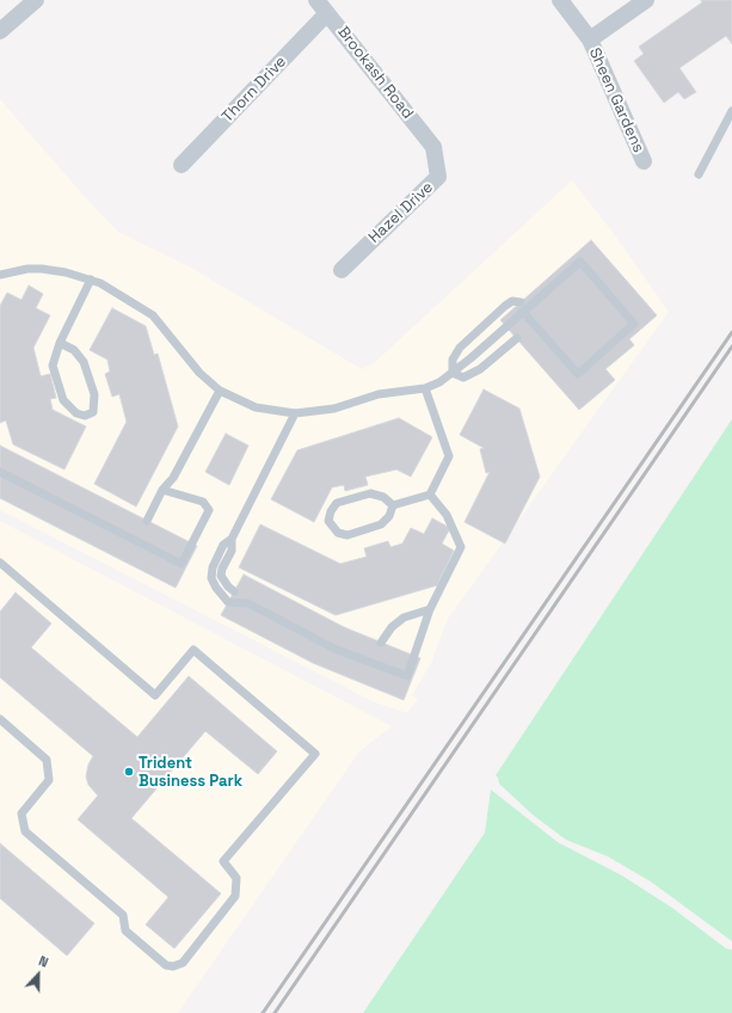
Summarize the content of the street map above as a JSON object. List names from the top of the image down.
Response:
{
  "streets": {
    "street": [
      "Brookash Road",
      "Thorn Drive",
      "Sheen Gardens",
      "Hazel Drive"
    ]
  },
  "crossings": [
    ["Brookash Road", "Thorn Drive"],
    ["Brookash Road", "Hazel Drive"]
  ],
  "places": ["Trident Business Park"],
  "north": "top"
}
